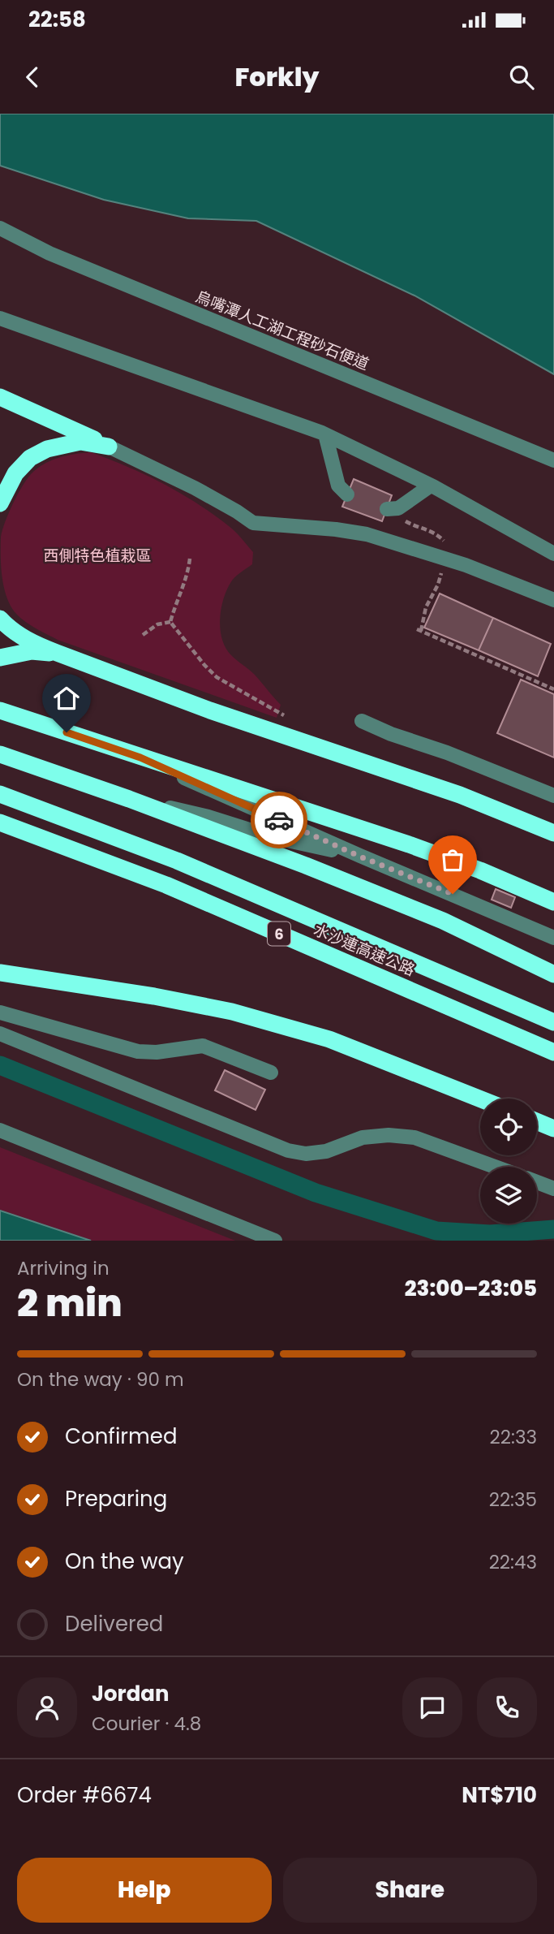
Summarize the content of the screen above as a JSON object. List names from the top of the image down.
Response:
{
  "streets": {
    "highway": ["6", "水沙連高速公路"],
    "street": ["烏嘴潭人工湖工程砂石便道"]
  },
  "parks": ["西側特色植栽區"],
  "page": {
    "status": "22:58",
    "header": "Forkly",
    "heading": ["2 min", "Arriving in", "23:00–23:05"],
    "panel": [
      "Jordan",
      "Courier · 4.8",
      "Order #6674",
      "NT$710"
    ],
    "bar": "On the way · 90 m",
    "list": [
      ["Confirmed", "22:33"],
      ["Preparing", "22:35"],
      ["On the way", "22:43"],
      "Delivered"
    ],
    "buttons": ["Help", "Share"]
  }
}
